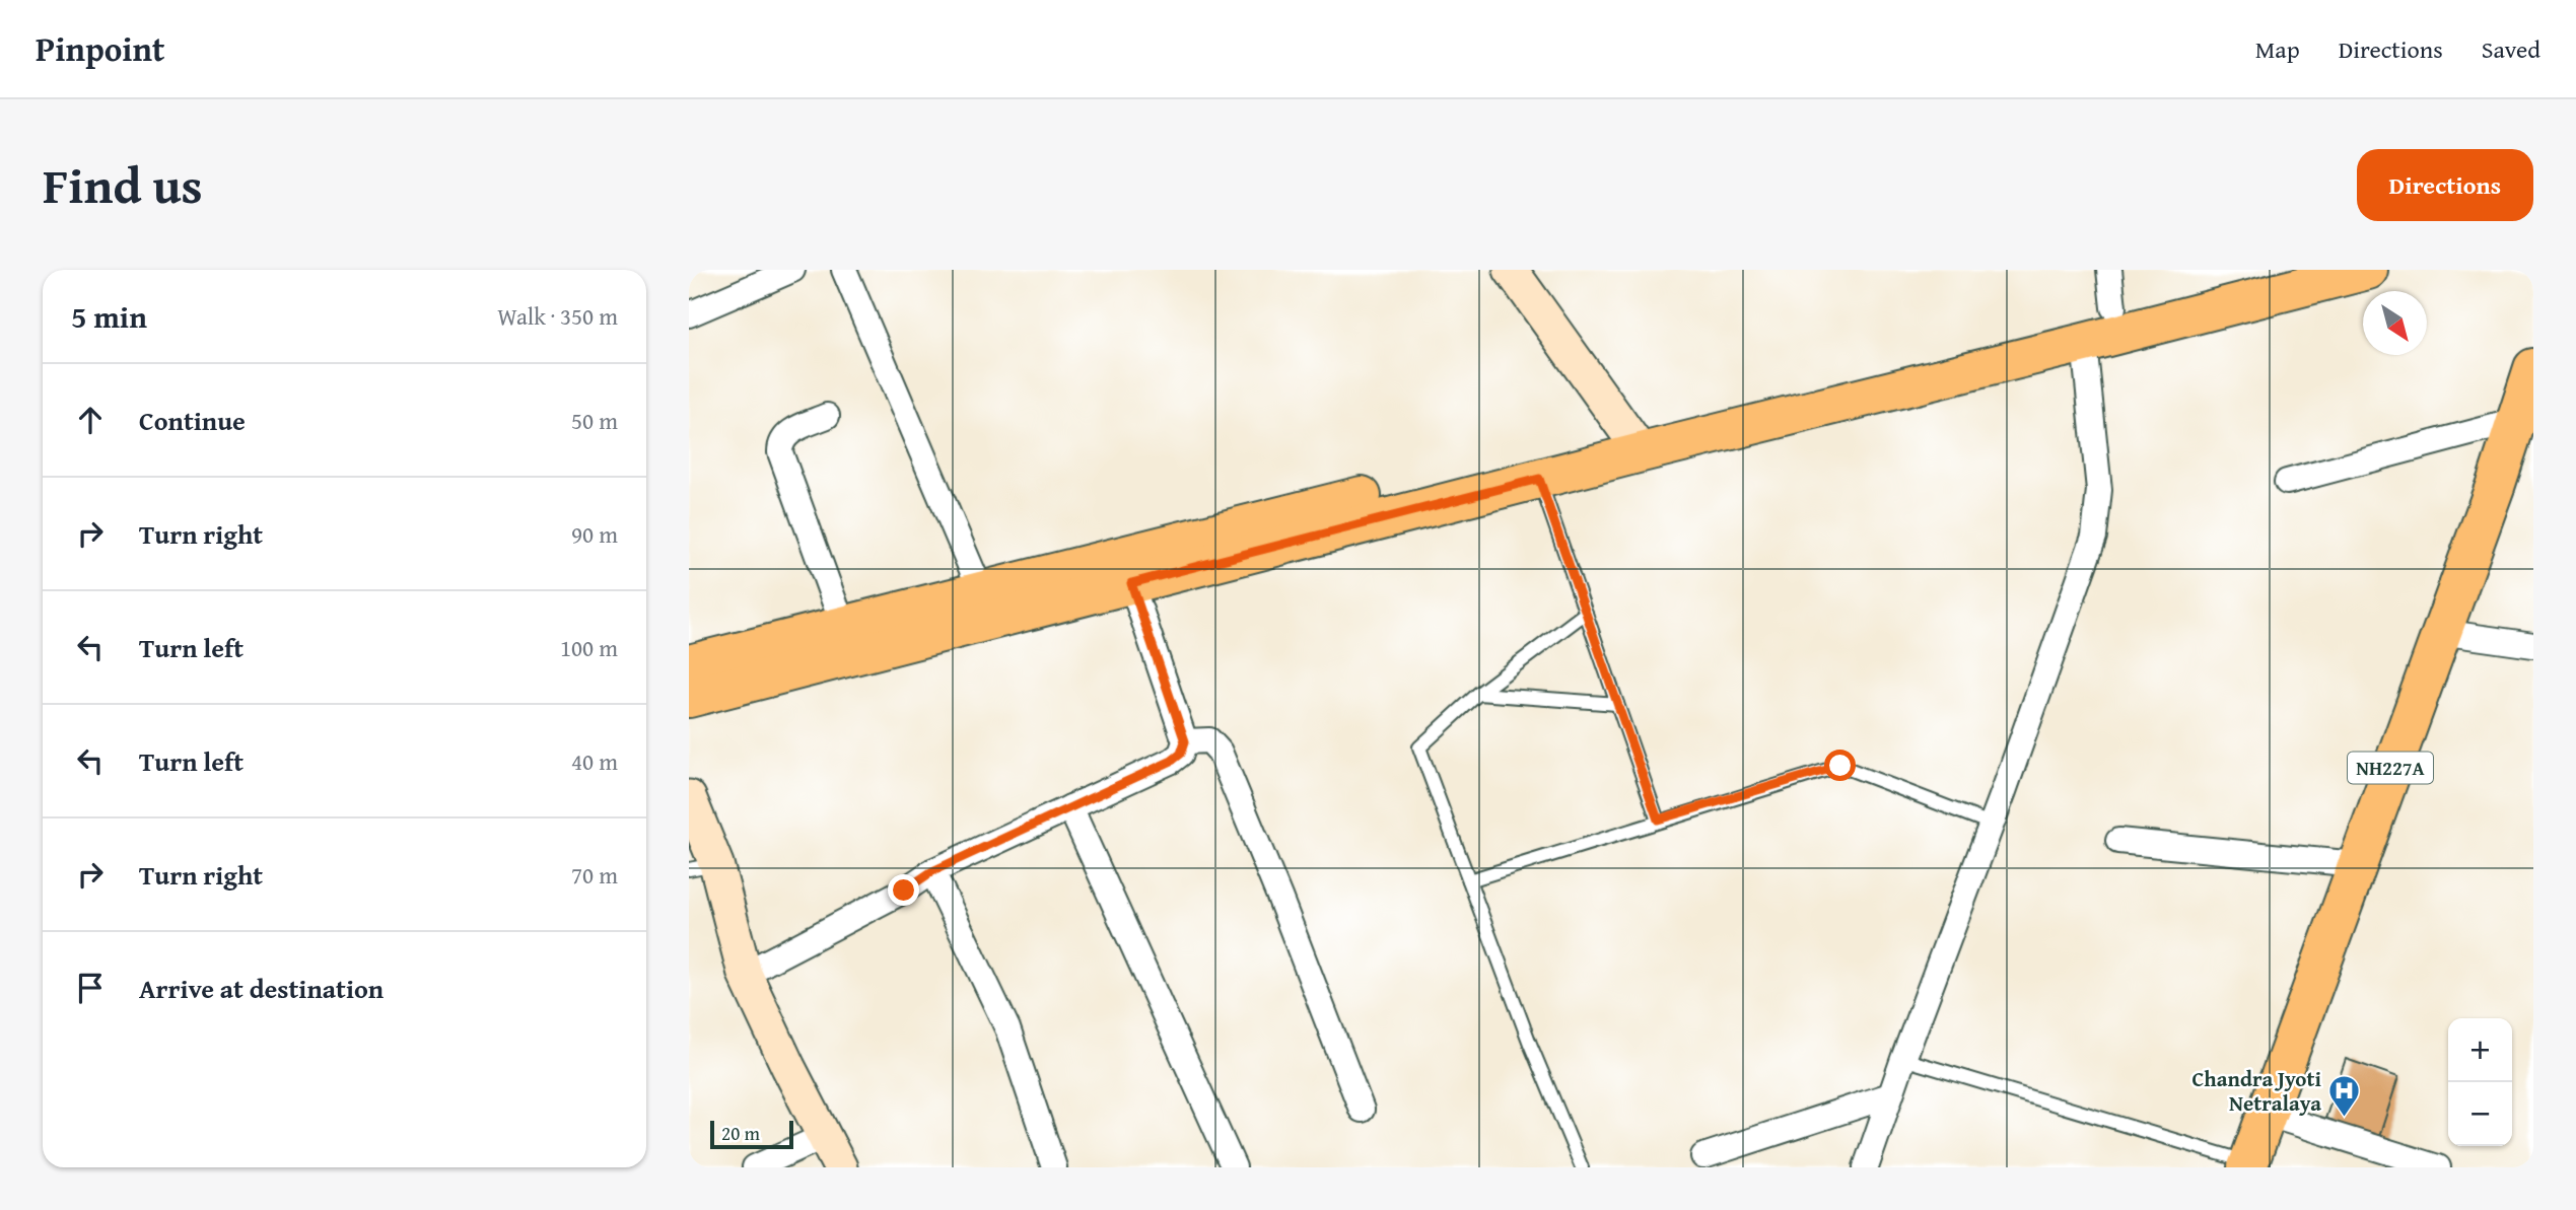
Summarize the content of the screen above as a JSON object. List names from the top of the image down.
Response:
{
  "streets": {
    "main road": ["NH227A"]
  },
  "places": {
    "hospital": ["Chandra Jyoti Netralaya"]
  },
  "scale_bar": "20 m",
  "north": "bottom right",
  "page": {
    "header": "Pinpoint",
    "nav": ["Map", "Directions", "Saved"],
    "title": "Find us",
    "buttons": "Directions",
    "heading": ["5 min", "Walk · 350 m"],
    "list": [
      ["Continue", "50 m"],
      ["Turn right", "90 m"],
      ["Turn left", "100 m"],
      ["Turn left", "40 m"],
      ["Turn right", "70 m"],
      "Arrive at destination"
    ],
    "map_buttons": ["+", "−"],
    "scale": "20 m"
  }
}
